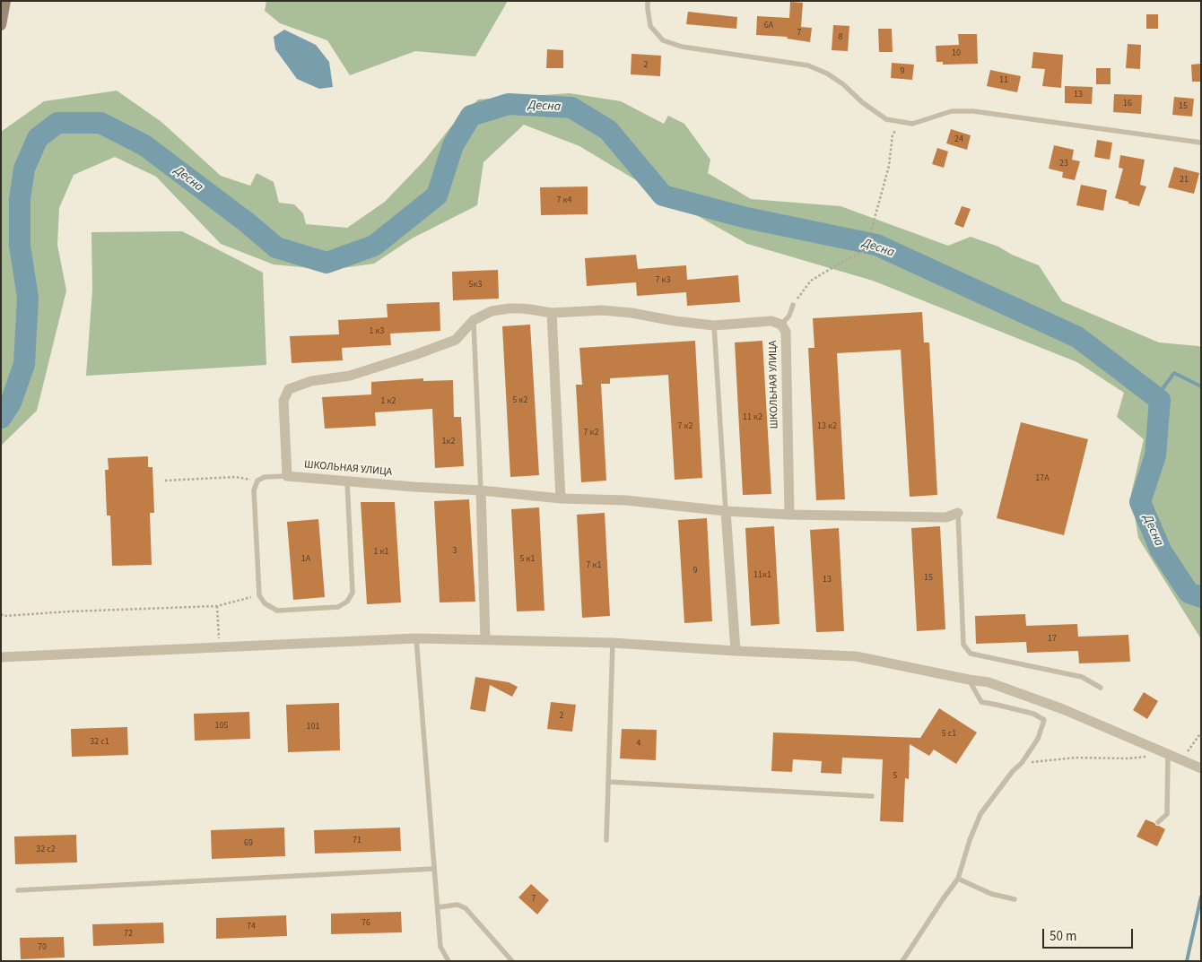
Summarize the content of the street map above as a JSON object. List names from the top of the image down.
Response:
{
  "streets": {
    "street": ["ШКОЛЬНАЯ УЛИЦА"]
  },
  "water": ["Десна"],
  "house_numbers": [
    "6А",
    "7",
    "8",
    "10",
    "2",
    "9",
    "11",
    "13",
    "16",
    "15",
    "24",
    "23",
    "21",
    "7 к4",
    "7 к3",
    "5к3",
    "1 к3",
    "5 к2",
    "1 к2",
    "11 к2",
    "7 к2",
    "13 к2",
    "7 к2",
    "1к2",
    "17А",
    "3",
    "1 к1",
    "1А",
    "5 к1",
    "7 к1",
    "9",
    "11к1",
    "15",
    "13",
    "17",
    "2",
    "105",
    "101",
    "5 с1",
    "32 с1",
    "4",
    "5",
    "71",
    "69",
    "32 с2",
    "7",
    "76",
    "74",
    "72",
    "70"
  ],
  "scale_bar": "50 m"
}
